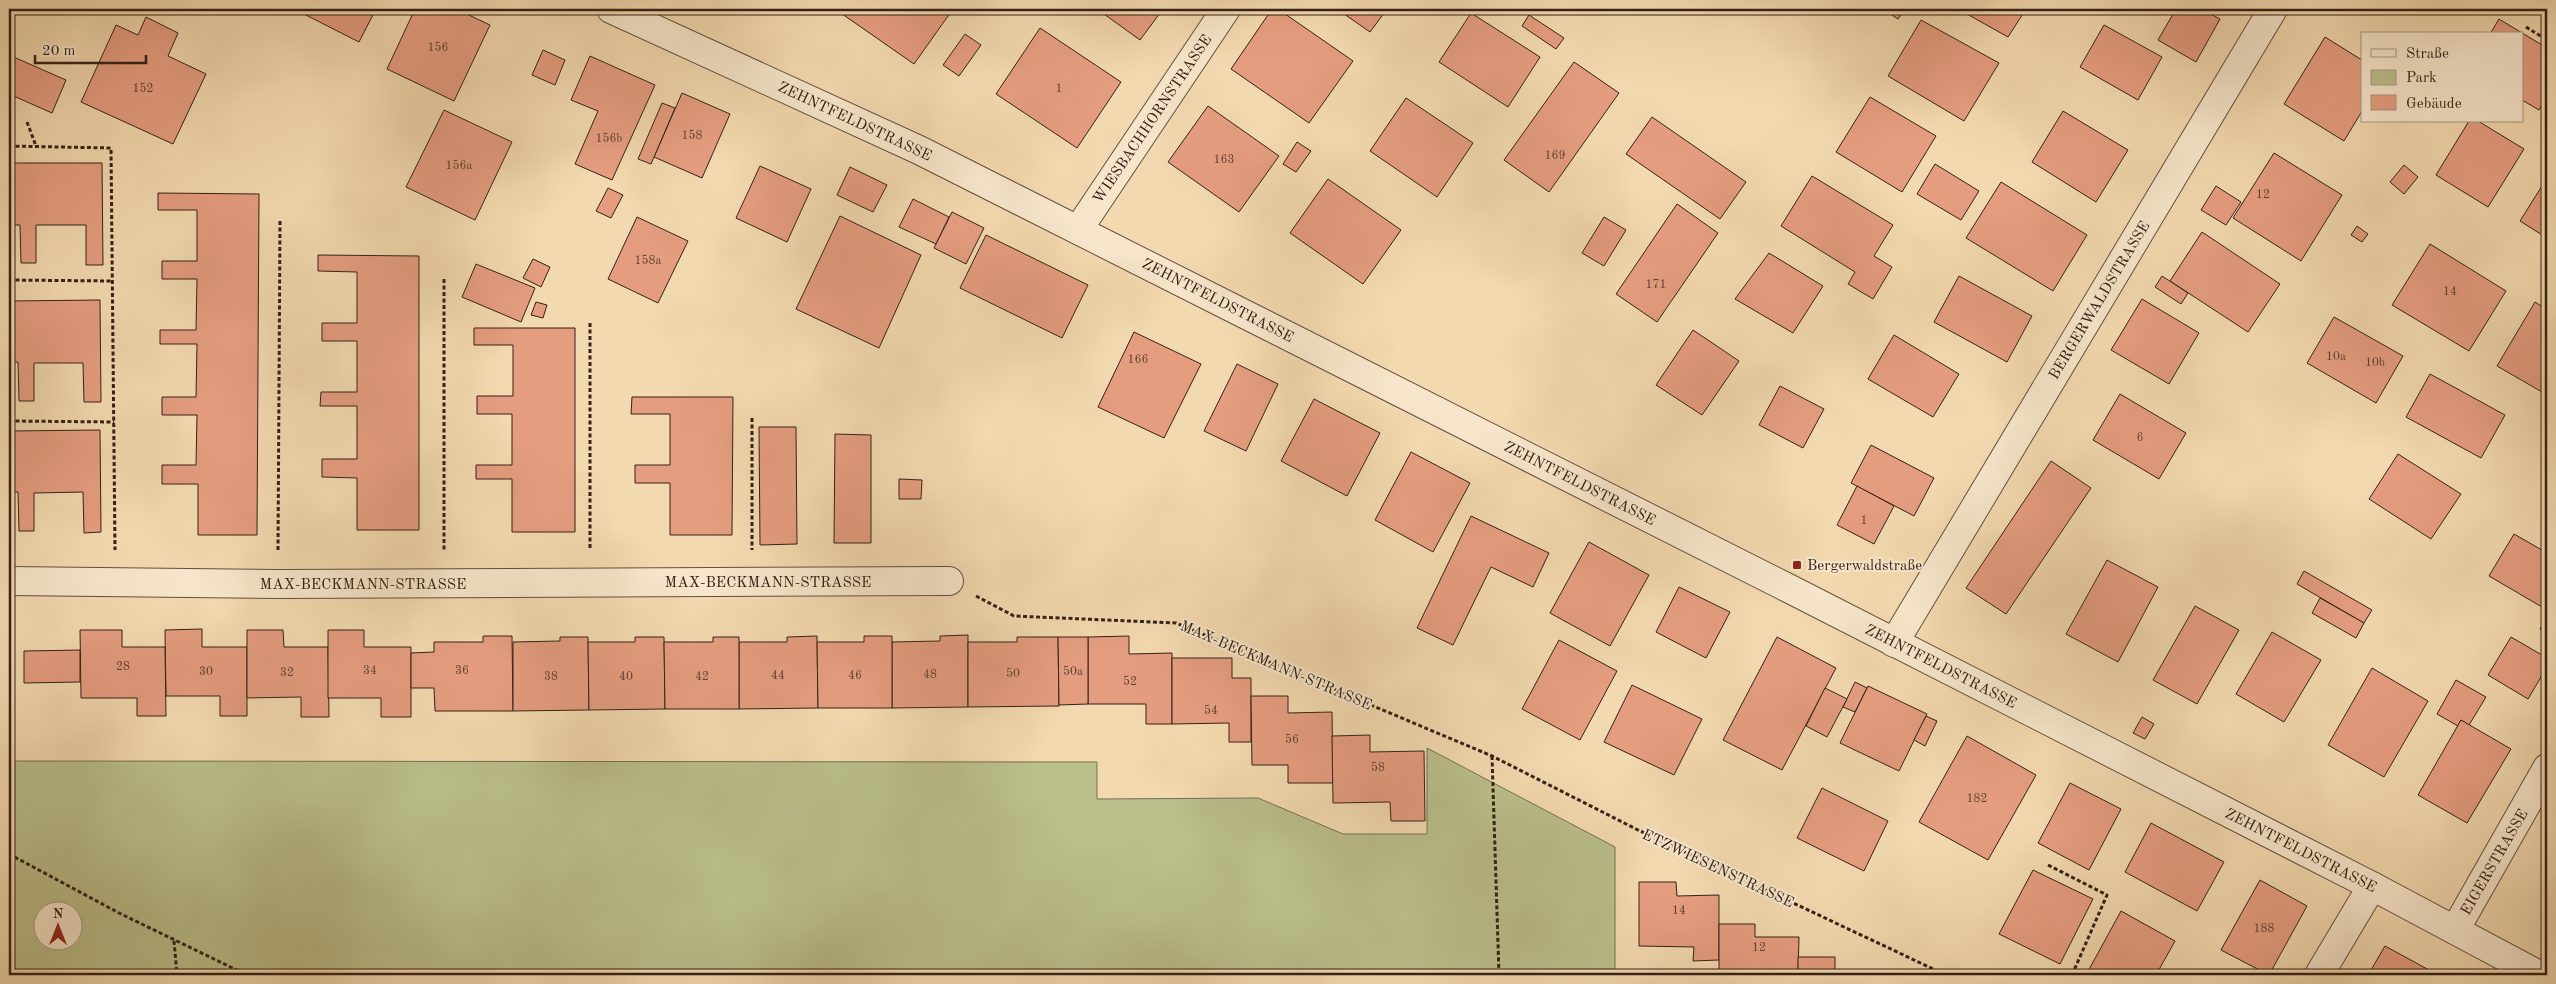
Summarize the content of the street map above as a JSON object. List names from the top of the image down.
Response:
{
  "streets": {
    "street": [
      "WIESBACHHORNSTRASSE",
      "ZEHNTFELDSTRASSE",
      "BERGERWALDSTRASSE",
      "MAX-BECKMANN-STRASSE",
      "EIGERSTRASSE"
    ],
    "path": ["ETZWIESENSTRASSE"]
  },
  "crossings": [
    ["WIESBACHHORNSTRASSE", "ZEHNTFELDSTRASSE"],
    ["ZEHNTFELDSTRASSE", "BERGERWALDSTRASSE"],
    ["ZEHNTFELDSTRASSE", "EIGERSTRASSE"],
    ["MAX-BECKMANN-STRASSE", "ETZWIESENSTRASSE"]
  ],
  "places": {
    "transit": ["Bergerwaldstraße"]
  },
  "house_numbers": [
    "156",
    "152",
    "1",
    "158",
    "156b",
    "169",
    "163",
    "156a",
    "12",
    "158a",
    "171",
    "14",
    "10a",
    "166",
    "10b",
    "6",
    "1",
    "28",
    "34",
    "36",
    "30",
    "50a",
    "32",
    "50",
    "48",
    "44",
    "46",
    "38",
    "40",
    "42",
    "52",
    "54",
    "56",
    "58",
    "182",
    "14",
    "188",
    "12"
  ],
  "legend": ["Straße", "Park", "Gebäude"],
  "scale_bar": "20 m",
  "north": "top"
}
